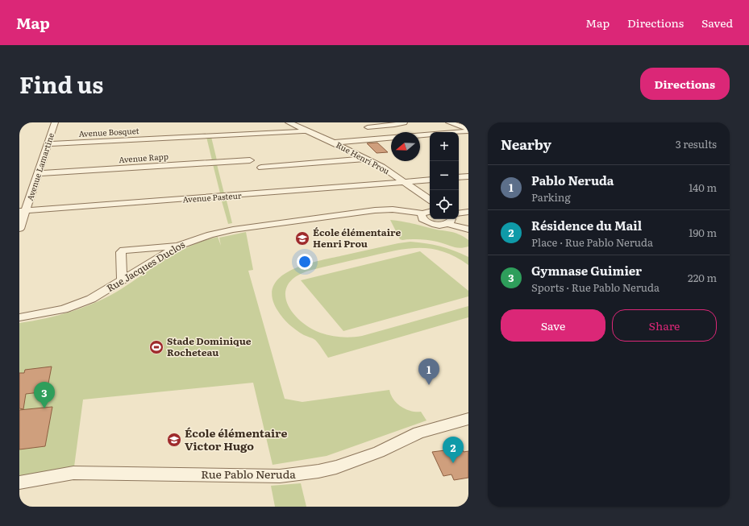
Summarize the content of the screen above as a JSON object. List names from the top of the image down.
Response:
{
  "streets": {
    "street": [
      "Avenue Bosquet",
      "Avenue Rapp",
      "Rue Henri Prou",
      "Avenue Lamartine",
      "Avenue Pasteur",
      "Rue Jacques Duclos",
      "Rue Pablo Neruda"
    ]
  },
  "crossings": [
    ["Avenue Bosquet", "Rue Henri Prou"],
    ["Avenue Bosquet", "Avenue Lamartine"],
    ["Avenue Rapp", "Avenue Lamartine"],
    ["Rue Henri Prou", "Avenue Pasteur"],
    ["Avenue Lamartine", "Avenue Pasteur"]
  ],
  "places": {
    "school or university": ["École élémentaire Henri Prou", "École élémentaire Victor Hugo"],
    "sports": ["Stade Dominique Rocheteau"]
  },
  "north": "left",
  "page": {
    "header": "Map",
    "nav": ["Map", "Directions", "Saved"],
    "title": "Find us",
    "buttons": [
      "Directions",
      ["Save", "Share"]
    ],
    "heading": ["Nearby", "3 results"],
    "map_buttons": ["+", "−"],
    "list": [
      {
        "mark": "1",
        "name": "Pablo Neruda",
        "note": "Parking",
        "value": "140 m"
      },
      {
        "mark": "2",
        "name": "Résidence du Mail",
        "note": "Place · Rue Pablo Neruda",
        "value": "190 m"
      },
      {
        "mark": "3",
        "name": "Gymnase Guimier",
        "note": "Sports · Rue Pablo Neruda",
        "value": "220 m"
      }
    ],
    "pins": ["1", "3", "2"]
  }
}
